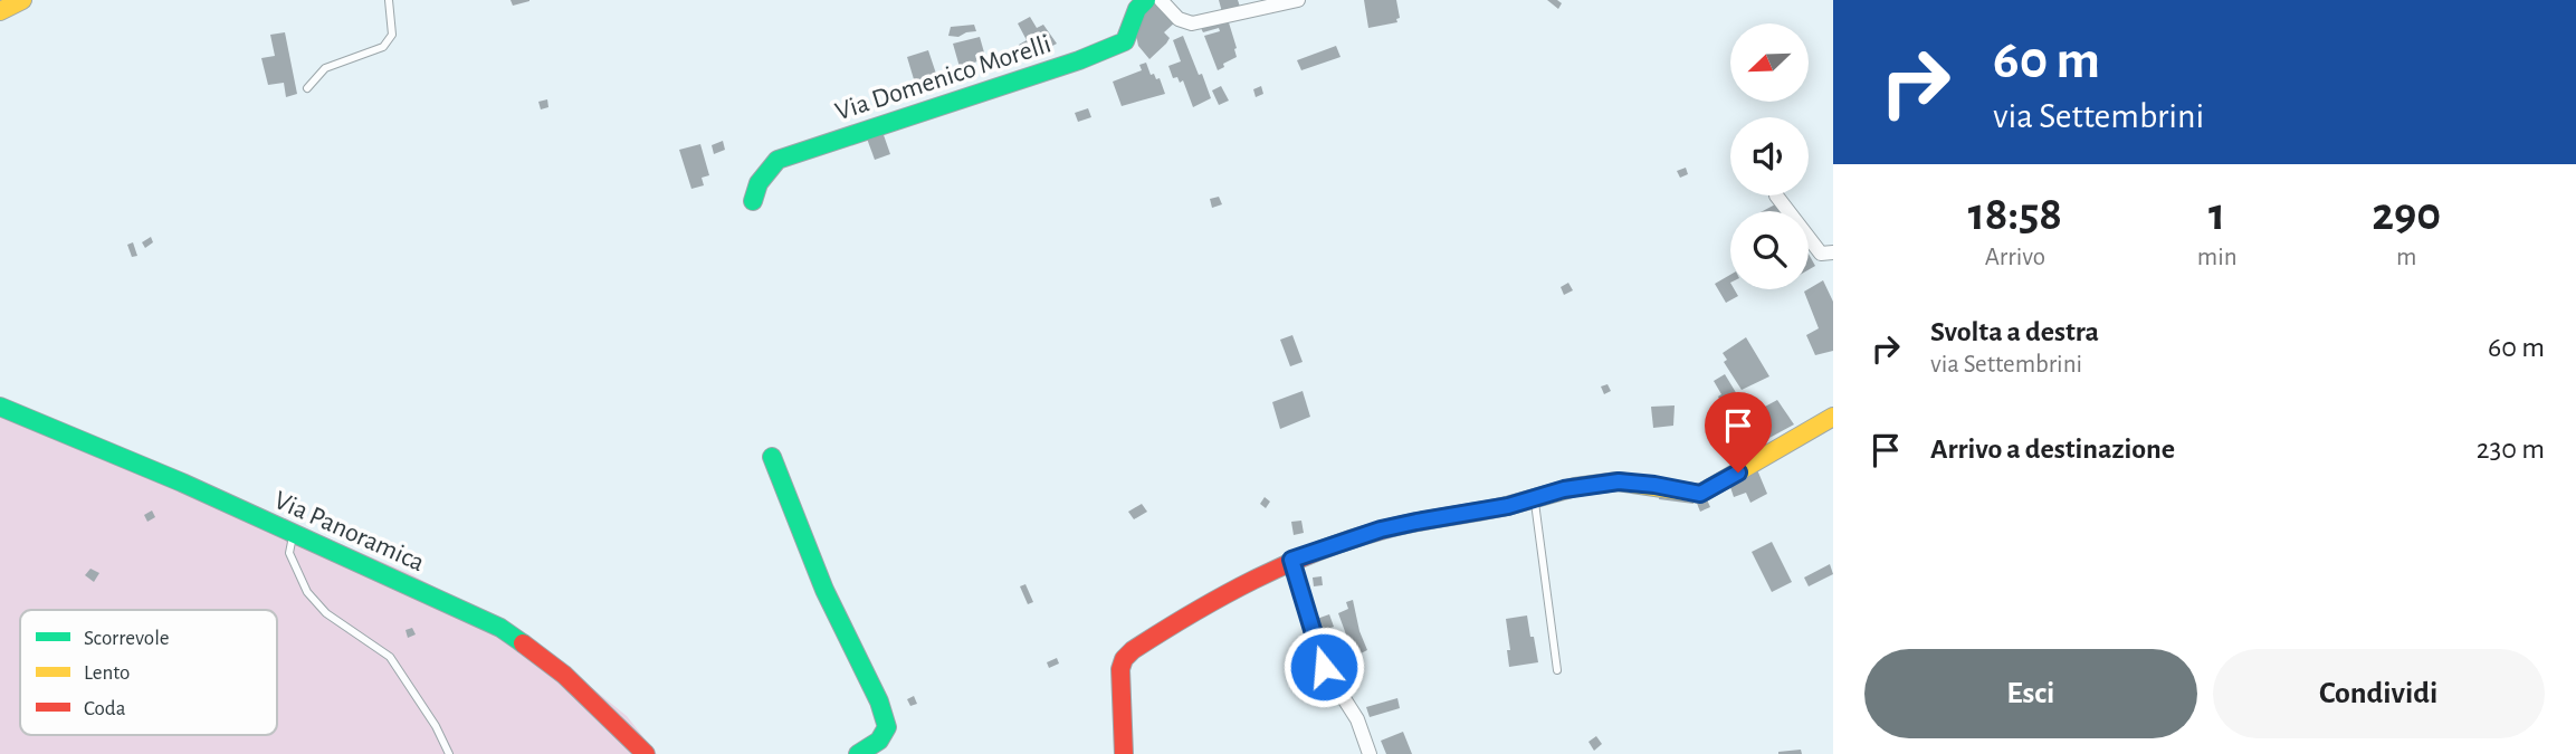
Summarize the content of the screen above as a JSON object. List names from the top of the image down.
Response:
{
  "streets": {
    "street": ["Via Domenico Morelli", "Via Panoramica"]
  },
  "legend": ["Scorrevole", "Lento", "Coda"],
  "north": "bottom left",
  "page": {
    "turn": ["60 m", "via Settembrini"],
    "eta": [
      "18:58",
      "Arrivo",
      "1",
      "min",
      "290",
      "m"
    ],
    "list": [
      {
        "name": "Svolta a destra",
        "note": "via Settembrini",
        "value": "60 m"
      },
      {
        "name": "Arrivo a destinazione",
        "value": "230 m"
      }
    ],
    "buttons": ["Esci", "Condividi"]
  }
}
